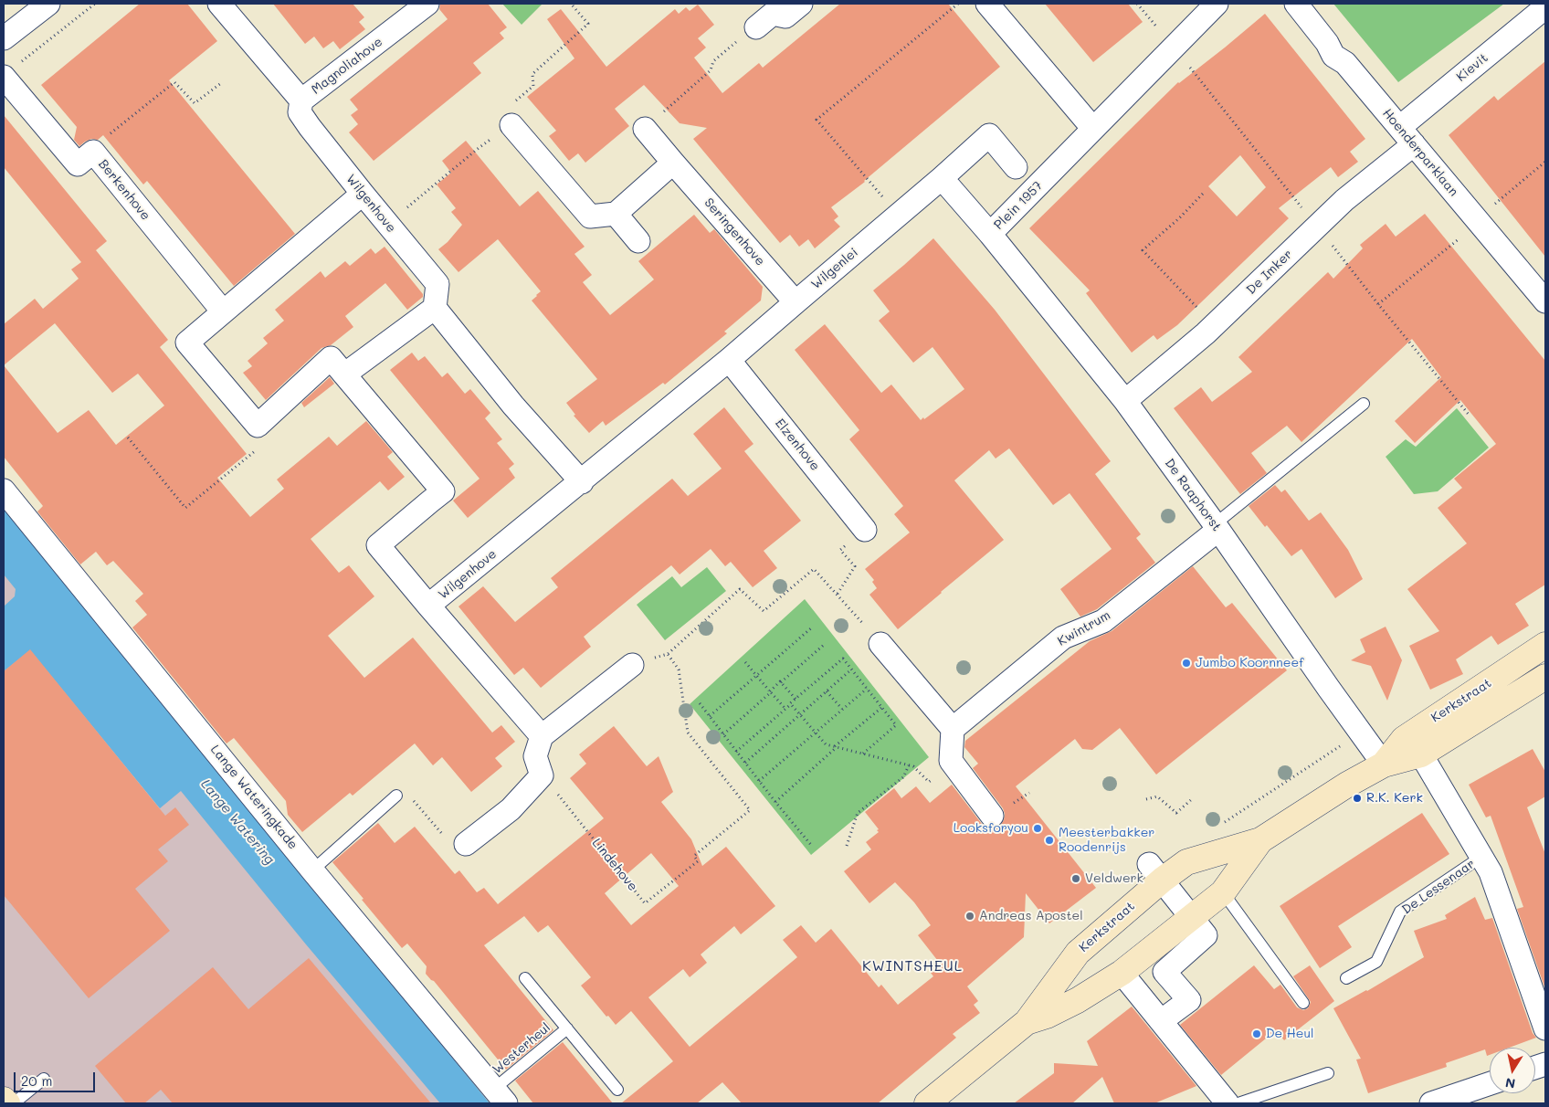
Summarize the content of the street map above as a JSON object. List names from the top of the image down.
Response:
{
  "streets": {
    "main road": ["Kerkstraat"],
    "street": [
      "Magnoliahove",
      "Kievit",
      "Hoenderparklaan",
      "Berkenhove",
      "Wilgenhove",
      "Plein 1957",
      "Seringenhove",
      "Wilgenlei",
      "De Imker",
      "Elzenhove",
      "De Raaphorst",
      "Kwintrum",
      "Lange Wateringkade"
    ],
    "lane": ["De Lessenaar", "Westerheul"],
    "path": ["Lindehove"]
  },
  "crossings": [
    ["Magnoliahove", "Wilgenhove"],
    ["Kievit", "Hoenderparklaan"],
    ["Kievit", "De Imker"],
    ["Hoenderparklaan", "De Imker"],
    ["Wilgenhove", "Wilgenlei"],
    ["Wilgenhove", "Elzenhove"],
    ["Plein 1957", "Wilgenlei"],
    ["Plein 1957", "De Raaphorst"],
    ["Seringenhove", "Wilgenlei"],
    ["Wilgenlei", "Elzenhove"],
    ["De Imker", "De Raaphorst"],
    ["De Raaphorst", "Kwintrum"],
    ["De Raaphorst", "Kerkstraat"],
    ["Lange Wateringkade", "Westerheul"]
  ],
  "districts": ["KWINTSHEUL"],
  "water": ["Lange Watering"],
  "places": [
    "Jumbo Koornneef",
    "R.K. Kerk",
    "Looksforyou",
    "Meesterbakker Roodenrijs",
    "Veldwerk",
    "Andreas Apostel",
    "De Heul"
  ],
  "scale_bar": "20 m",
  "north": "bottom"
}
